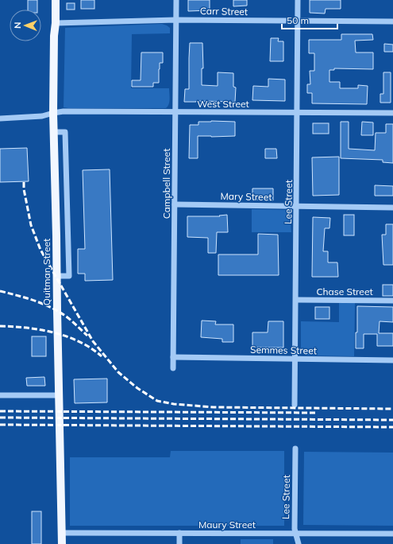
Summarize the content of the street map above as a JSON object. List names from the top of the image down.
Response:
{
  "streets": {
    "main road": ["Quitman Street"],
    "street": [
      "Carr Street",
      "West Street",
      "Campbell Street",
      "Mary Street",
      "Lee Street",
      "Chase Street",
      "Semmes Street",
      "Maury Street"
    ]
  },
  "crossings": [
    ["Carr Street", "Campbell Street"],
    ["Carr Street", "Lee Street"],
    ["Carr Street", "Quitman Street"],
    ["West Street", "Campbell Street"],
    ["West Street", "Lee Street"],
    ["West Street", "Quitman Street"],
    ["Campbell Street", "Mary Street"],
    ["Campbell Street", "Semmes Street"],
    ["Mary Street", "Lee Street"],
    ["Lee Street", "Chase Street"],
    ["Lee Street", "Semmes Street"],
    ["Lee Street", "Maury Street"],
    ["Quitman Street", "Maury Street"]
  ],
  "scale_bar": "50 m",
  "north": "left"
}
